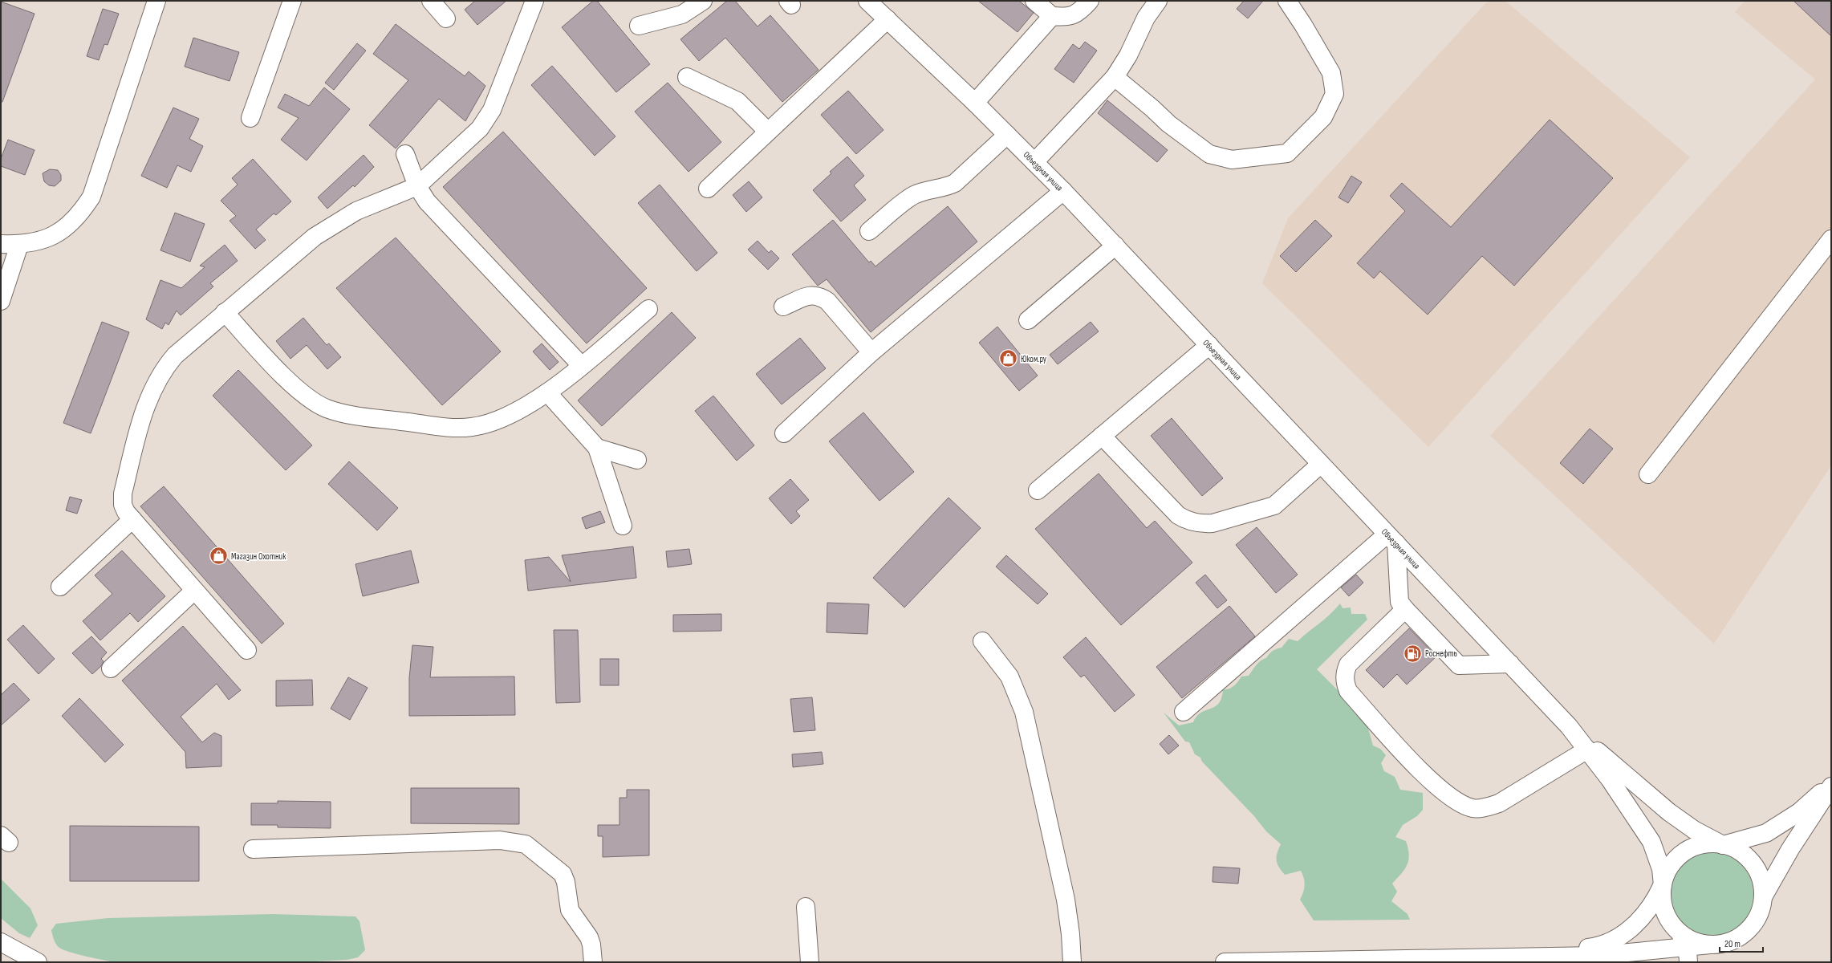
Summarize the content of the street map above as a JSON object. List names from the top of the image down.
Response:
{
  "streets": {
    "street": ["Объездная улица"]
  },
  "places": {
    "shop": ["Юком.ру", "Магазин Охотник"],
    "fuel station": ["Роснефть"]
  },
  "scale_bar": "20 m"
}
